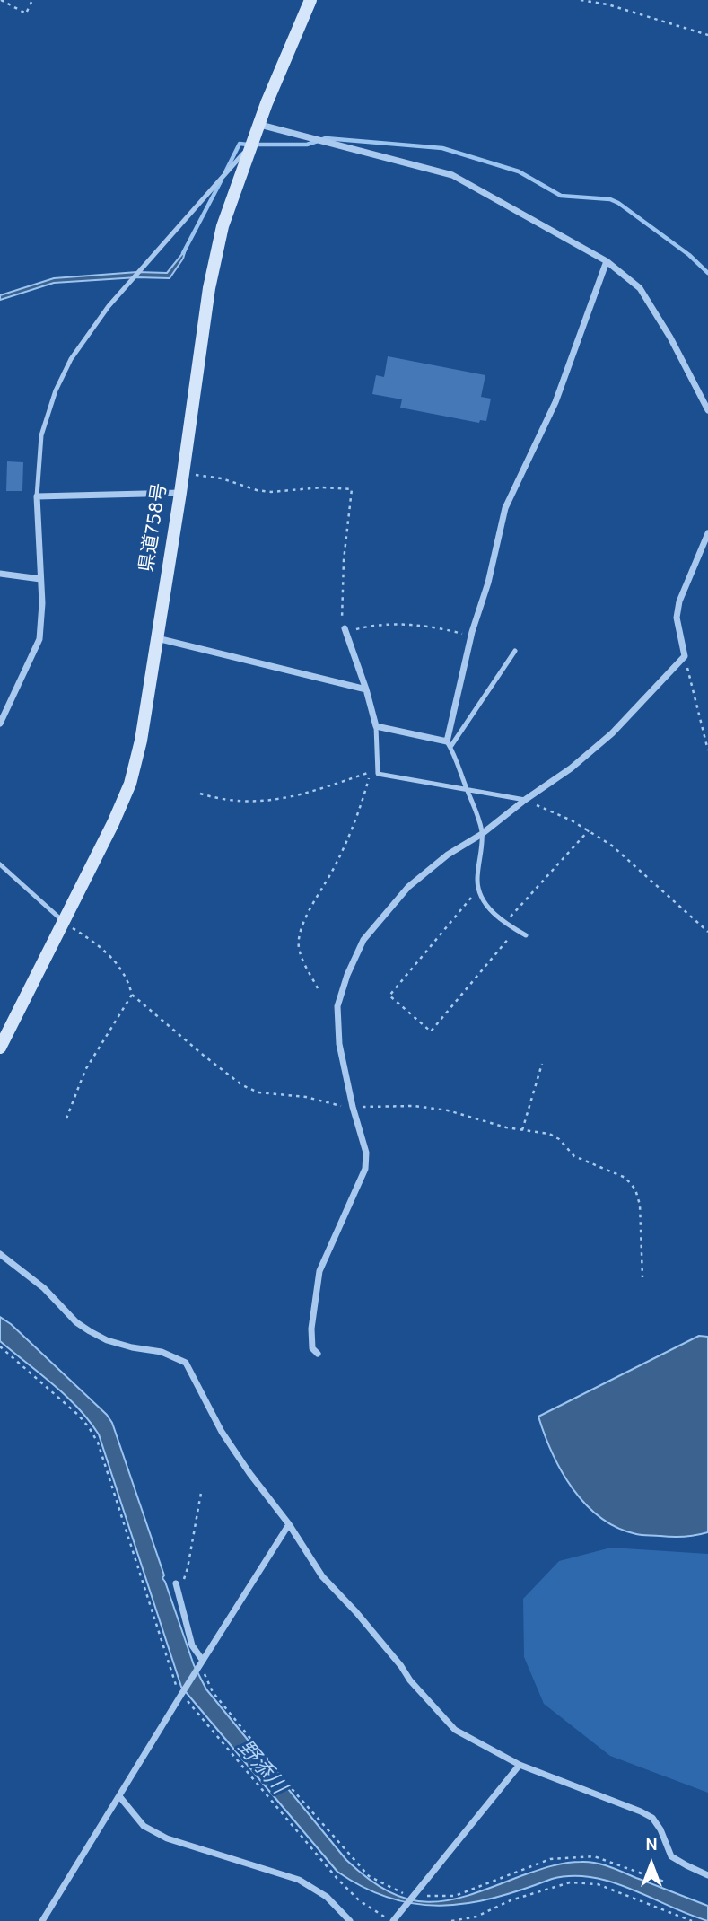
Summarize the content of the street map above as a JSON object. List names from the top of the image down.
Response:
{
  "streets": {
    "main road": ["県道758号"]
  },
  "water": ["野添川"],
  "north": "top"
}
